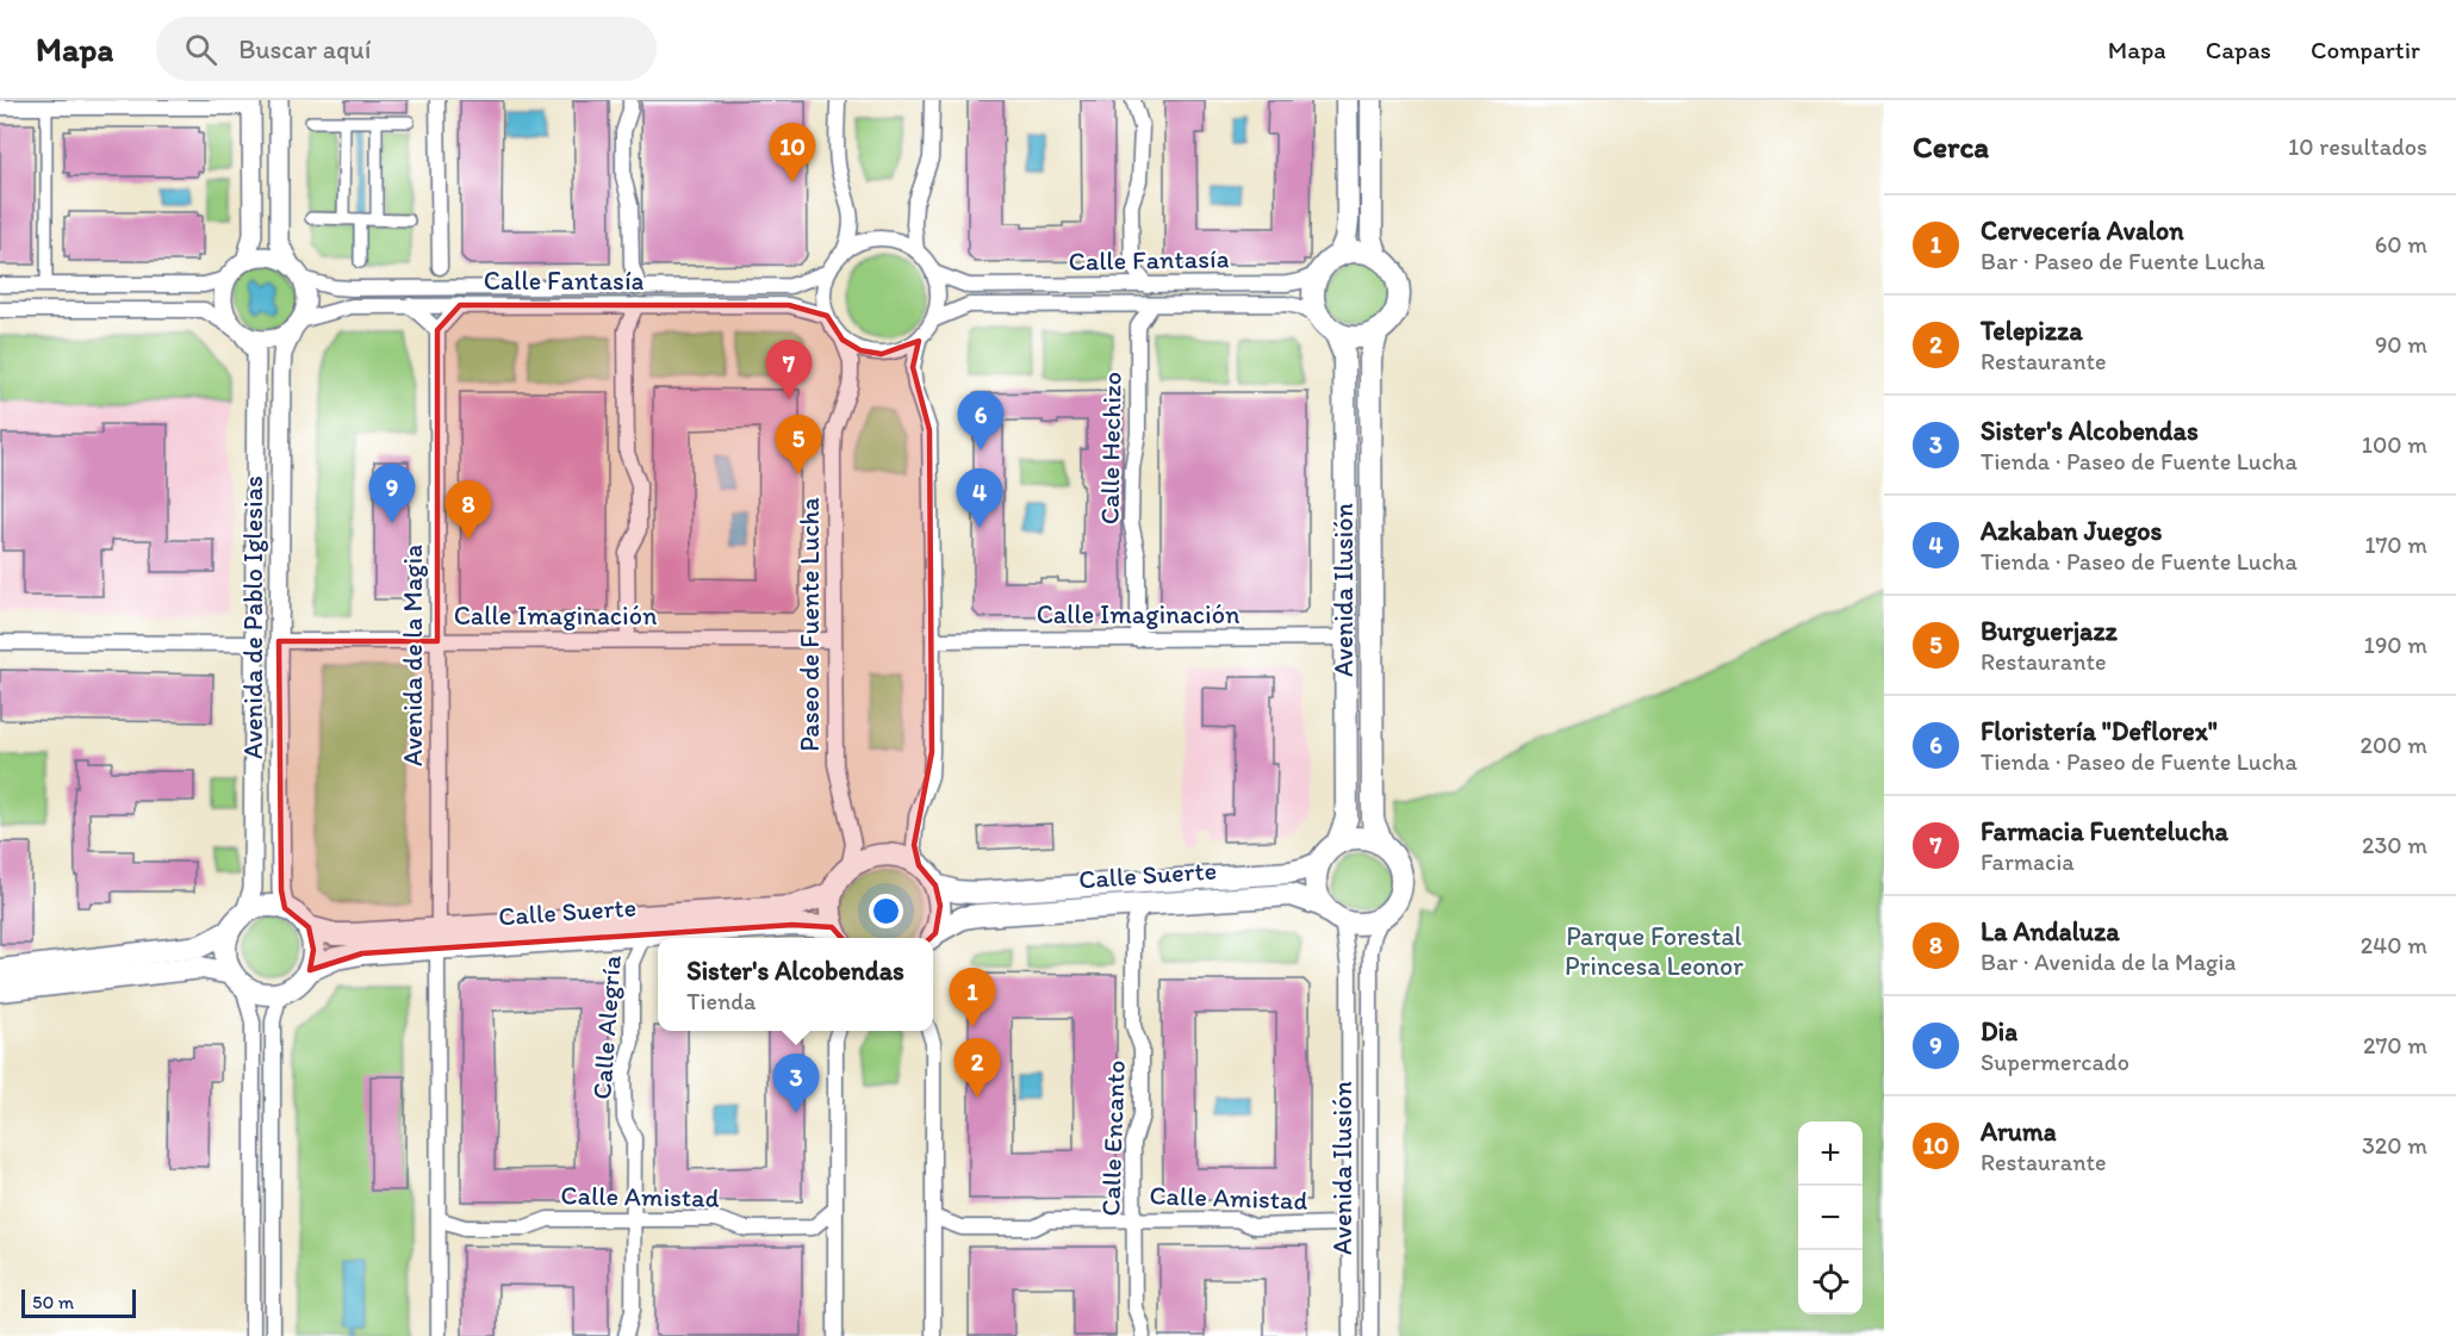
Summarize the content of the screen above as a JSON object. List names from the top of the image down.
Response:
{
  "streets": {
    "main road": ["Avenida Ilusión", "Calle Suerte"],
    "street": [
      "Calle Fantasía",
      "Calle Hechizo",
      "Calle Imaginación",
      "Avenida de Pablo Iglesias",
      "Paseo de Fuente Lucha",
      "Avenida de la Magia",
      "Calle Alegría",
      "Calle Encanto",
      "Calle Amistad"
    ]
  },
  "crossings": [
    ["Calle Fantasía", "Calle Hechizo"],
    ["Calle Fantasía", "Avenida Ilusión"],
    ["Calle Fantasía", "Avenida de Pablo Iglesias"],
    ["Calle Fantasía", "Paseo de Fuente Lucha"],
    ["Calle Hechizo", "Calle Imaginación"],
    ["Avenida Ilusión", "Calle Imaginación"],
    ["Avenida Ilusión", "Calle Suerte"],
    ["Avenida Ilusión", "Calle Amistad"],
    ["Calle Imaginación", "Avenida de Pablo Iglesias"],
    ["Calle Imaginación", "Paseo de Fuente Lucha"],
    ["Calle Imaginación", "Avenida de la Magia"],
    ["Avenida de Pablo Iglesias", "Calle Suerte"],
    ["Avenida de la Magia", "Calle Suerte"],
    ["Avenida de la Magia", "Calle Amistad"],
    ["Calle Suerte", "Calle Alegría"],
    ["Calle Suerte", "Calle Encanto"],
    ["Calle Alegría", "Calle Amistad"],
    ["Calle Encanto", "Calle Amistad"]
  ],
  "parks": ["Parque Forestal Princesa Leonor"],
  "scale_bar": "50 m",
  "page": {
    "header": "Mapa",
    "search": "Buscar aquí",
    "nav": ["Mapa", "Capas", "Compartir"],
    "heading": ["Cerca", "10 resultados"],
    "pins": [
      "10",
      "7",
      "6",
      "5",
      "9",
      "4",
      "8",
      "1",
      "2",
      "3"
    ],
    "list": [
      {
        "mark": "1",
        "name": "Cervecería Avalon",
        "note": "Bar · Paseo de Fuente Lucha",
        "value": "60 m"
      },
      {
        "mark": "2",
        "name": "Telepizza",
        "note": "Restaurante",
        "value": "90 m"
      },
      {
        "mark": "3",
        "name": "Sister's Alcobendas",
        "note": "Tienda · Paseo de Fuente Lucha",
        "value": "100 m"
      },
      {
        "mark": "4",
        "name": "Azkaban Juegos",
        "note": "Tienda · Paseo de Fuente Lucha",
        "value": "170 m"
      },
      {
        "mark": "5",
        "name": "Burguerjazz",
        "note": "Restaurante",
        "value": "190 m"
      },
      {
        "mark": "6",
        "name": "Floristería \"Deflorex\"",
        "note": "Tienda · Paseo de Fuente Lucha",
        "value": "200 m"
      },
      {
        "mark": "7",
        "name": "Farmacia Fuentelucha",
        "note": "Farmacia",
        "value": "230 m"
      },
      {
        "mark": "8",
        "name": "La Andaluza",
        "note": "Bar · Avenida de la Magia",
        "value": "240 m"
      },
      {
        "mark": "9",
        "name": "Dia",
        "note": "Supermercado",
        "value": "270 m"
      },
      {
        "mark": "10",
        "name": "Aruma",
        "note": "Restaurante",
        "value": "320 m"
      }
    ],
    "popup": ["Sister's Alcobendas", "Tienda"],
    "map_buttons": ["+", "−"],
    "scale": "50 m"
  }
}
